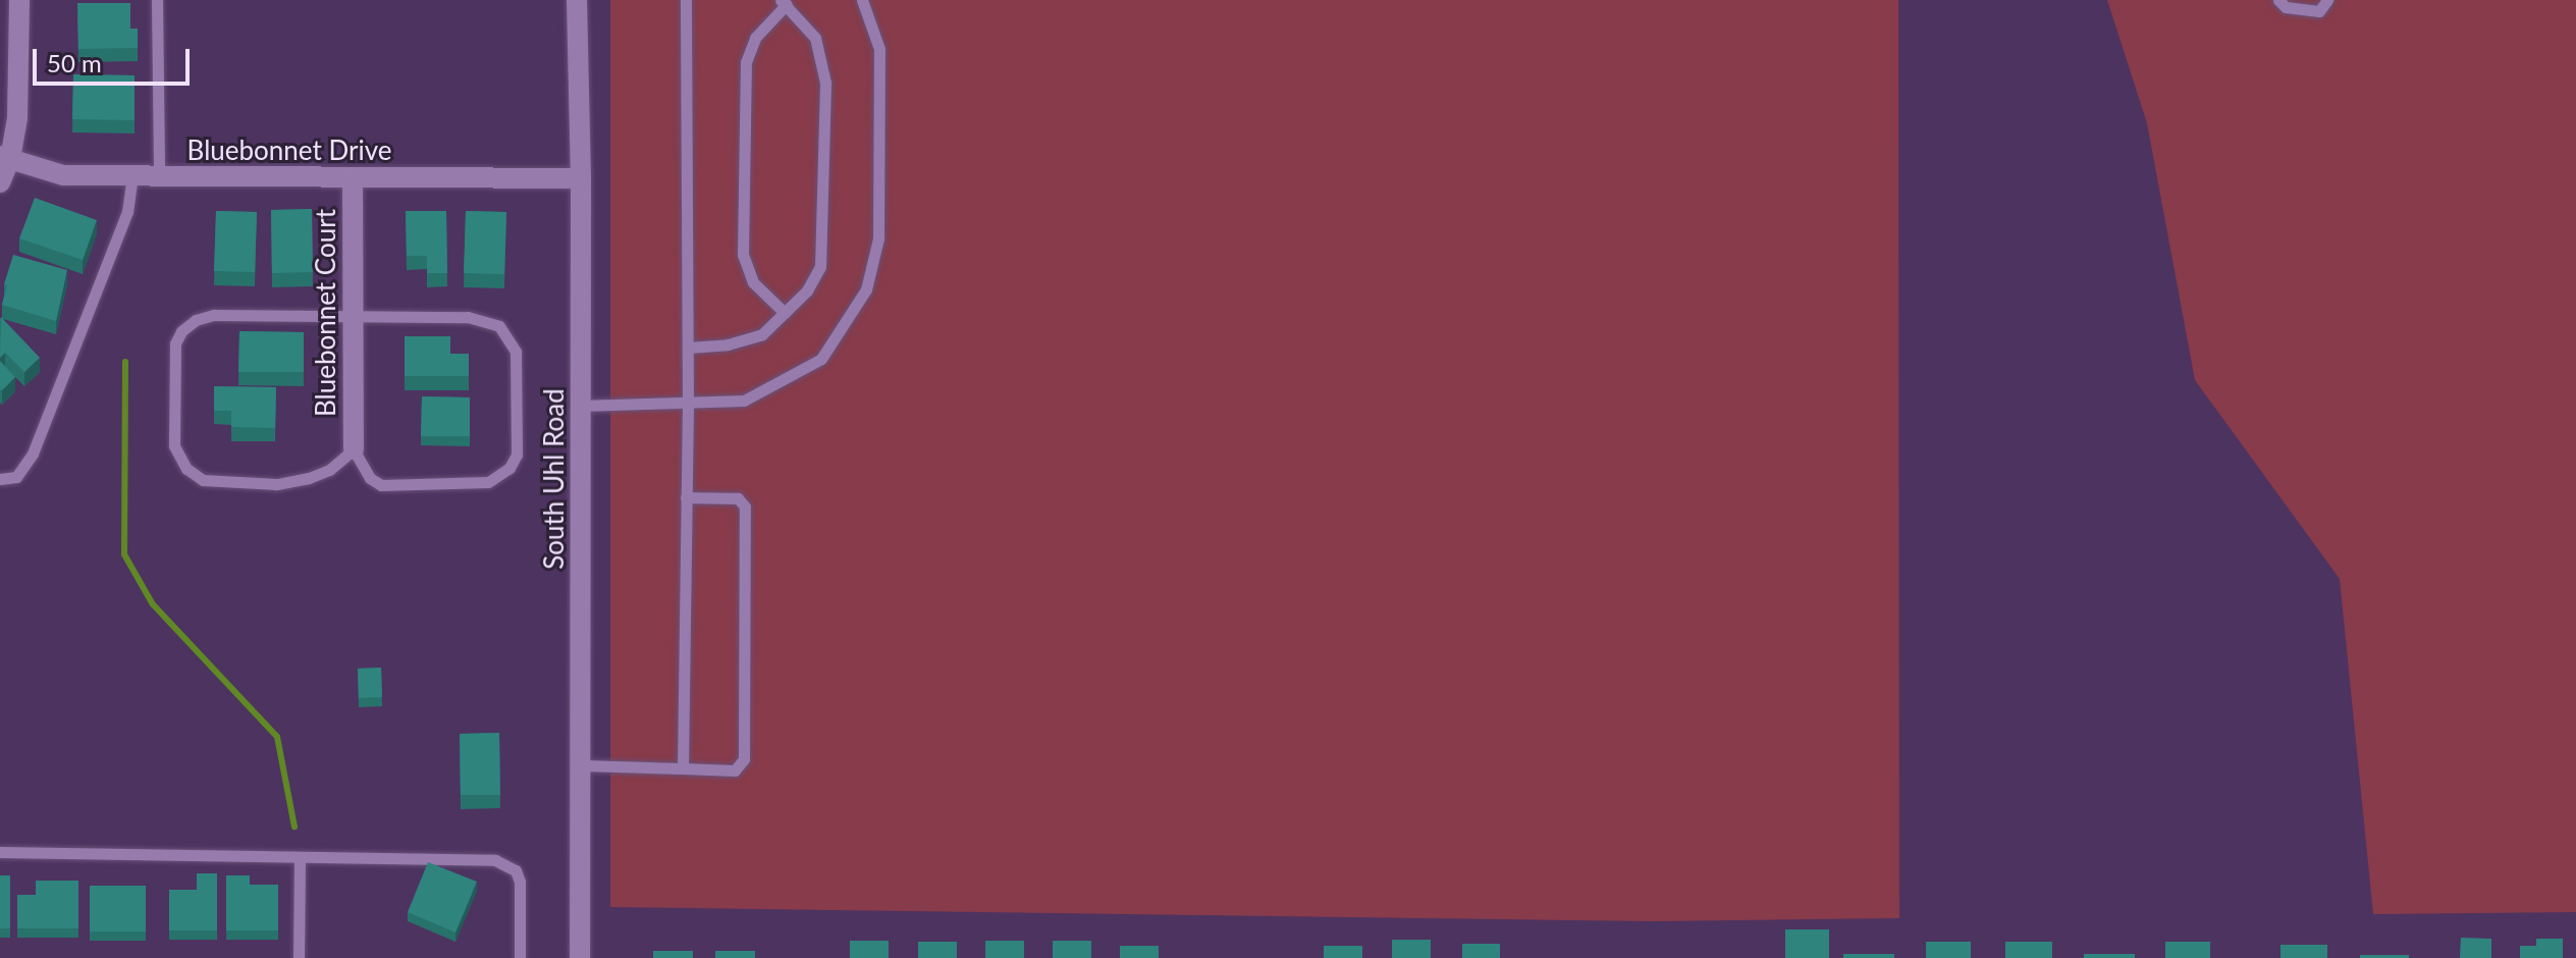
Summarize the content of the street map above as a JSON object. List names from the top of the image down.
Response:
{
  "streets": {
    "street": ["Bluebonnet Drive", "Bluebonnet Court", "South Uhl Road"]
  },
  "crossings": [
    ["Bluebonnet Drive", "Bluebonnet Court"],
    ["Bluebonnet Drive", "South Uhl Road"]
  ],
  "scale_bar": "50 m"
}
